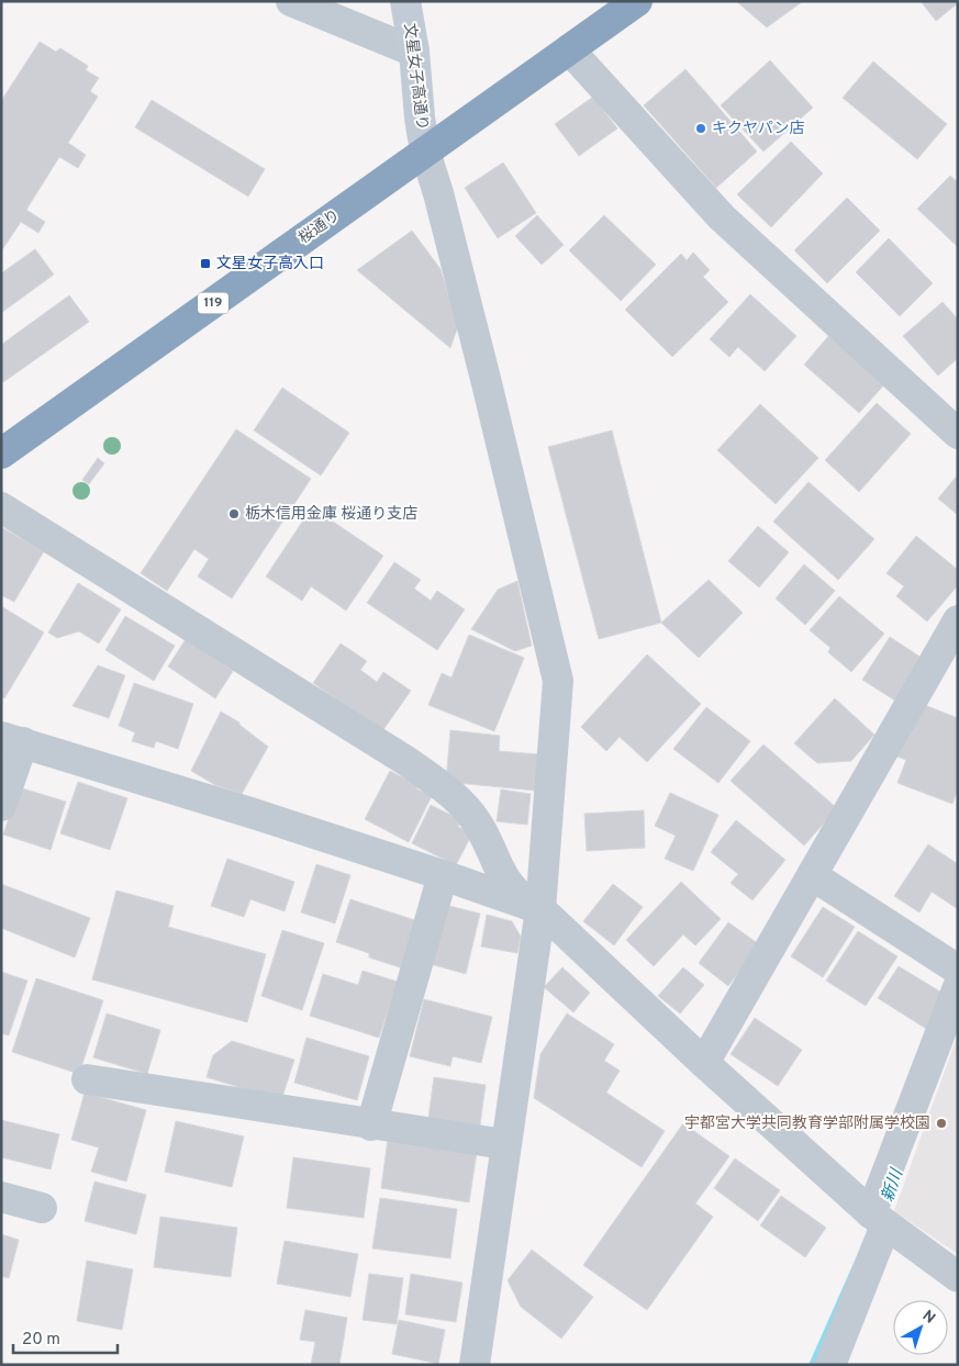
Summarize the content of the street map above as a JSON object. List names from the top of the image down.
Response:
{
  "streets": {
    "highway": ["桜通り", "119"],
    "street": ["文星女子高通り"]
  },
  "crossings": [
    ["文星女子高通り", "桜通り"]
  ],
  "water": ["新川"],
  "places": {
    "other": ["キクヤパン店", "栃木信用金庫 桜通り支店", "宇都宮大学共同教育学部附属学校園"],
    "transit": ["文星女子高入口"]
  },
  "scale_bar": "20 m",
  "north": "top right"
}
